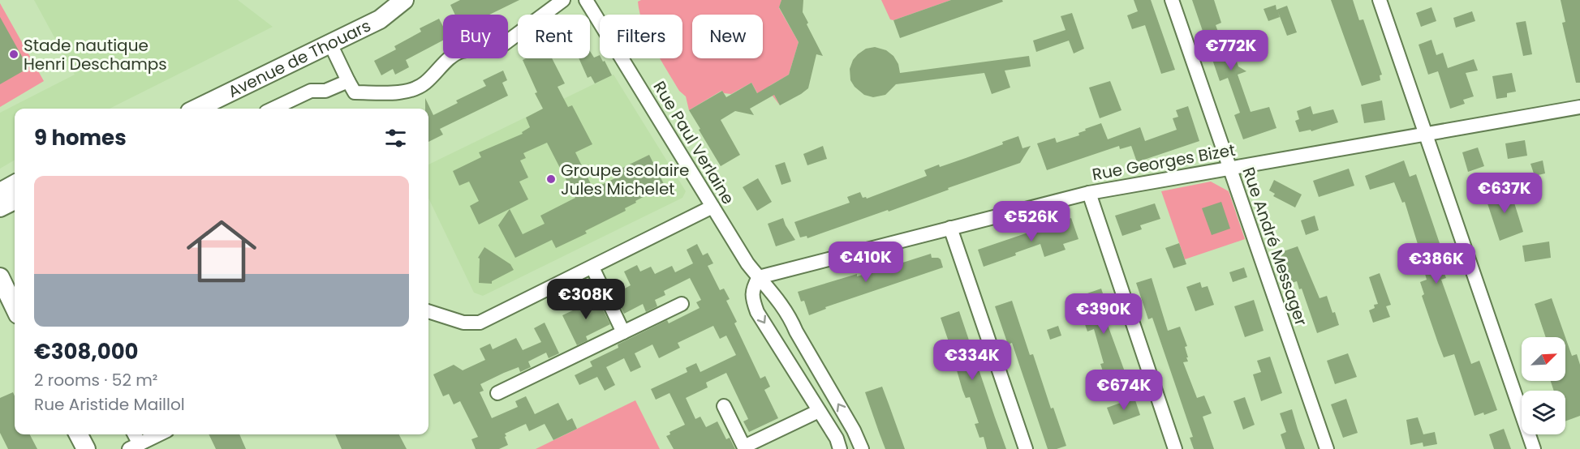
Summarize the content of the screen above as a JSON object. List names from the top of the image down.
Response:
{
  "streets": {
    "street": [
      "Avenue de Thouars",
      "Rue Paul Verlaine",
      "Rue Georges Bizet",
      "Rue André Messager"
    ]
  },
  "crossings": [
    ["Rue Paul Verlaine", "Rue Georges Bizet"],
    ["Rue Georges Bizet", "Rue André Messager"]
  ],
  "places": ["Stade nautique Henri Deschamps", "Groupe scolaire Jules Michelet"],
  "north": "top right",
  "page": {
    "chip": [
      "Buy",
      "Rent",
      "Filters",
      "New"
    ],
    "price": [
      "€772K",
      "€637K",
      "€526K",
      "€410K",
      "€386K",
      "€308K",
      "€390K",
      "€334K",
      "€674K"
    ],
    "heading": "9 homes",
    "list": [
      {
        "name": "€308,000",
        "note": "2 rooms · 52 m² · Rue Aristide Maillol"
      }
    ]
  }
}
